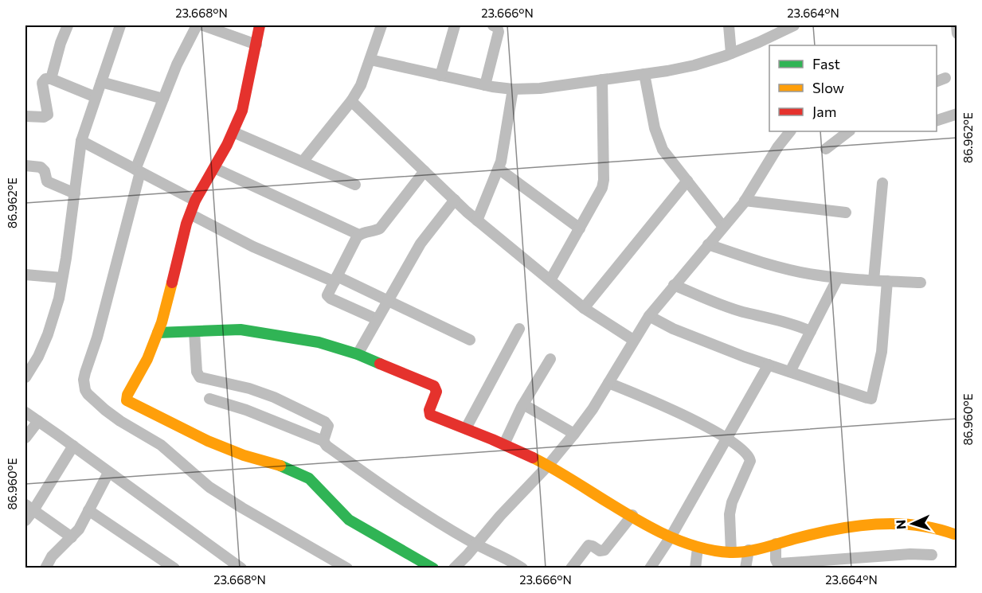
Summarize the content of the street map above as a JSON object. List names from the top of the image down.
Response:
{
  "legend": ["Fast", "Slow", "Jam"],
  "north": "left",
  "coordinates": [
    "23.668°N",
    "23.666°N",
    "23.664°N",
    "86.962°E",
    "86.960°E"
  ]
}
